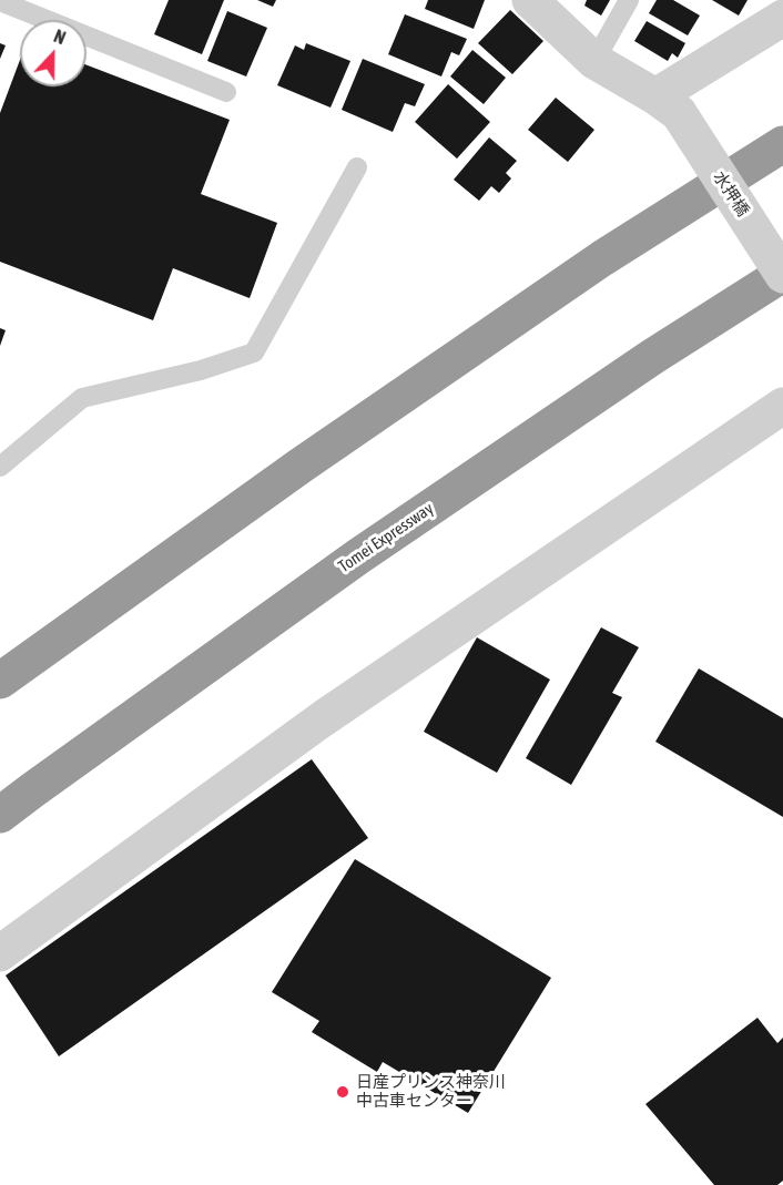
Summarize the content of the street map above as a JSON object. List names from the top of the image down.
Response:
{
  "streets": {
    "highway": ["Tomei Expressway"],
    "street": ["水押橋"]
  },
  "crossings": [
    ["水押橋", "Tomei Expressway"]
  ],
  "places": ["日産プリンス神奈川 中古車センター"],
  "north": "top"
}
